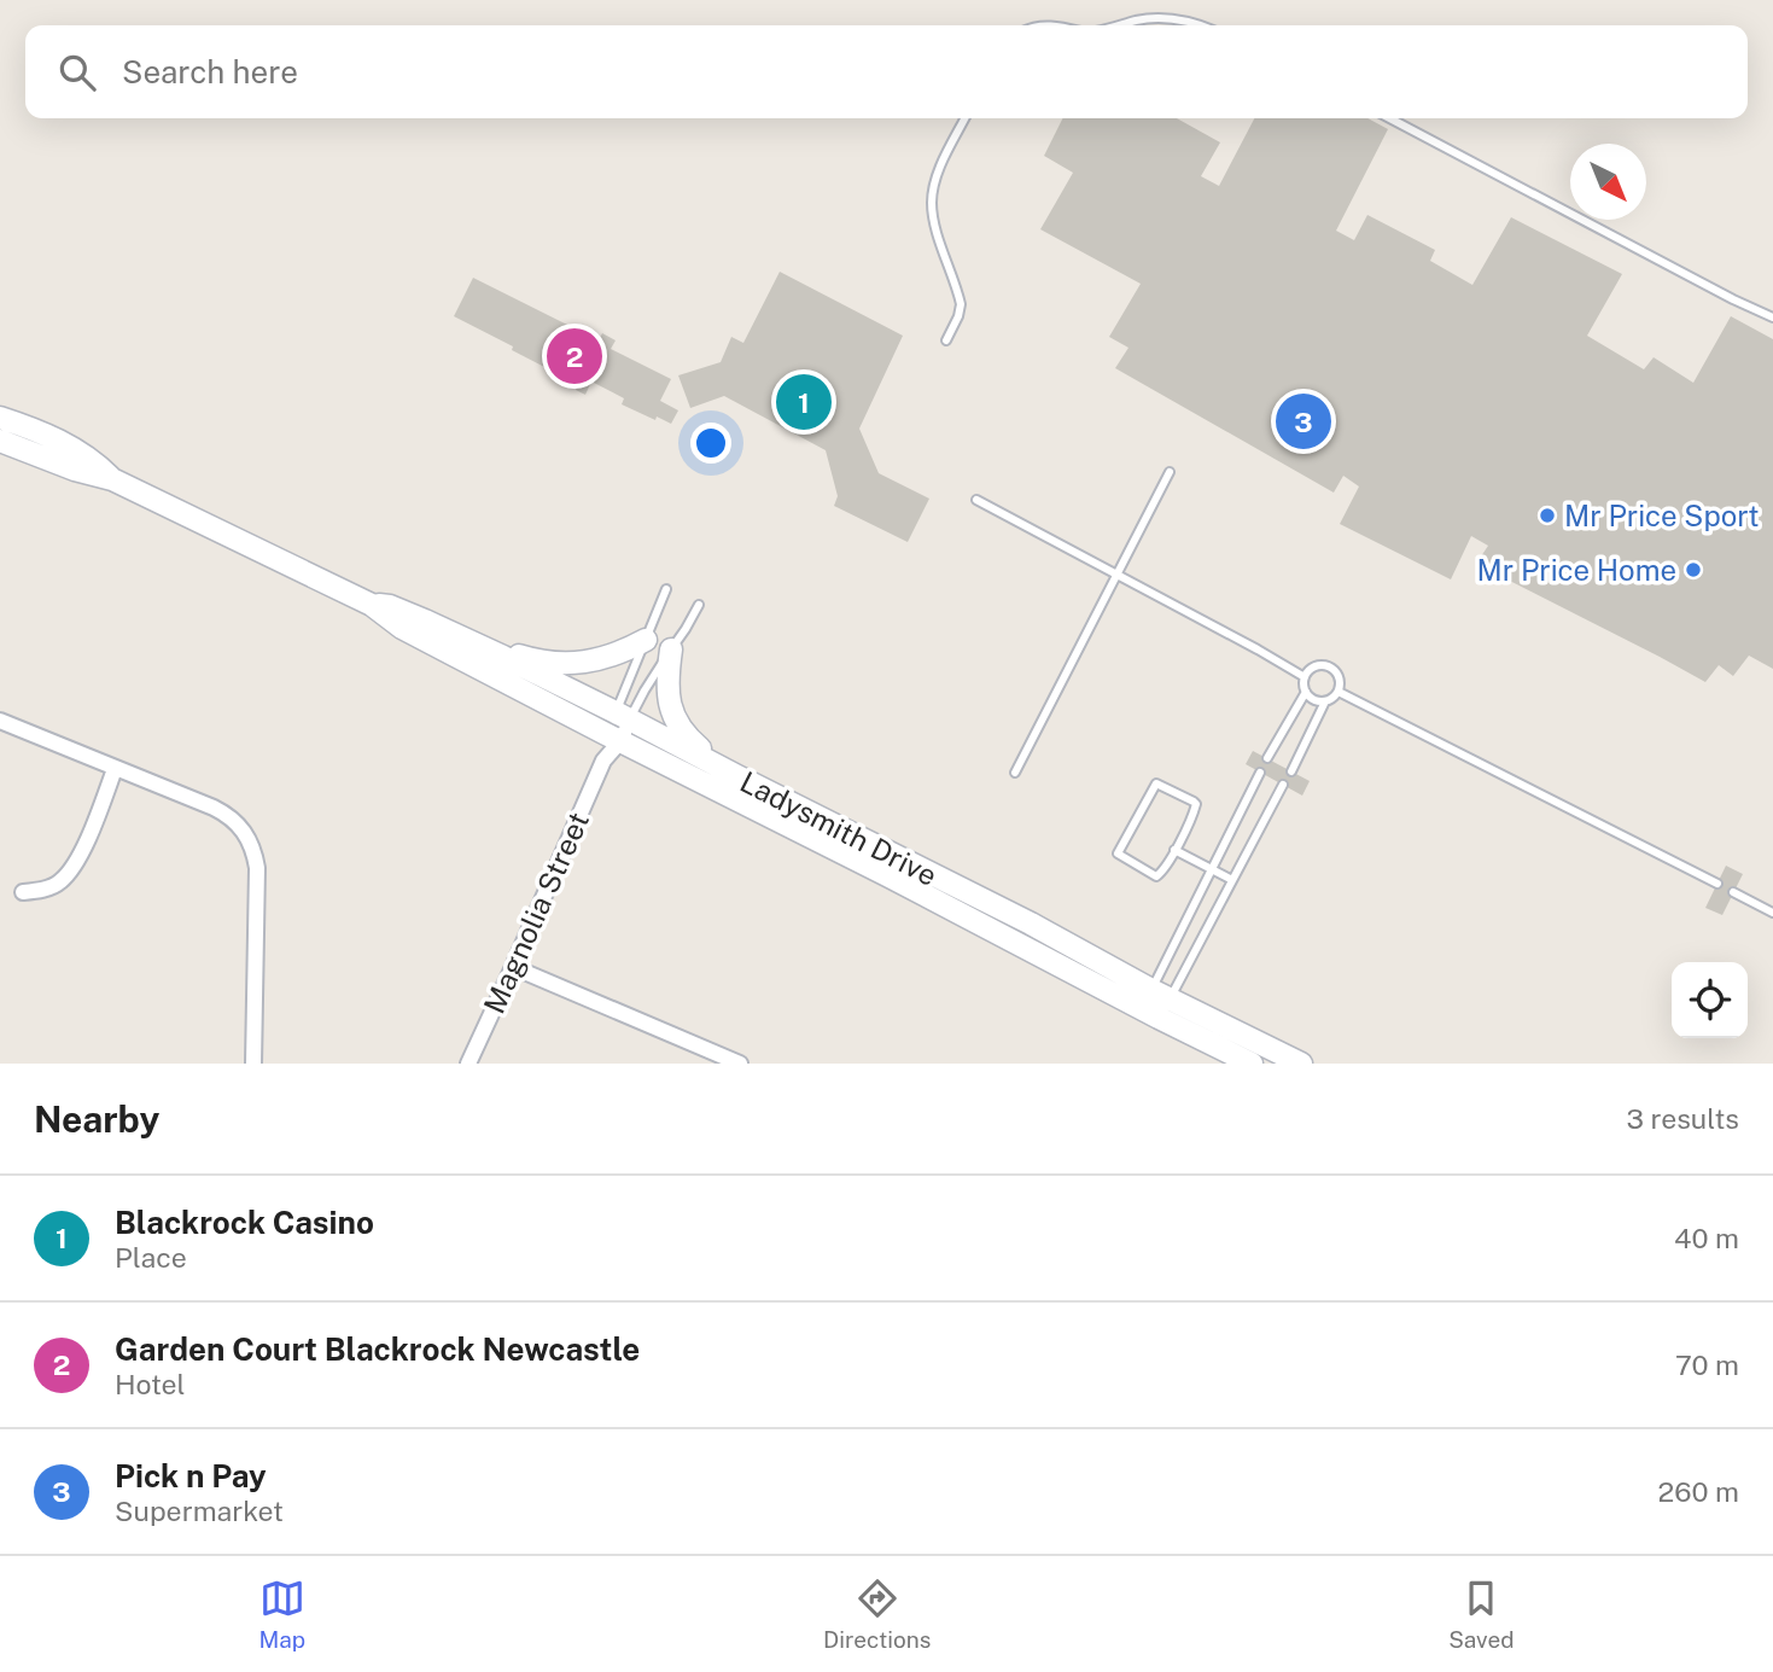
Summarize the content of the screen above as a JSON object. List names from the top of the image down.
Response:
{
  "streets": {
    "street": ["Ladysmith Drive", "Magnolia Street"]
  },
  "crossings": [
    ["Ladysmith Drive", "Magnolia Street"]
  ],
  "places": ["Mr Price Sport", "Mr Price Home"],
  "north": "bottom right",
  "page": {
    "search": "Search here",
    "pins": ["2", "1", "3"],
    "heading": ["Nearby", "3 results"],
    "list": [
      {
        "mark": "1",
        "name": "Blackrock Casino",
        "note": "Place",
        "value": "40 m"
      },
      {
        "mark": "2",
        "name": "Garden Court Blackrock Newcastle",
        "note": "Hotel",
        "value": "70 m"
      },
      {
        "mark": "3",
        "name": "Pick n Pay",
        "note": "Supermarket",
        "value": "260 m"
      }
    ],
    "nav": ["Map", "Directions", "Saved"]
  }
}
